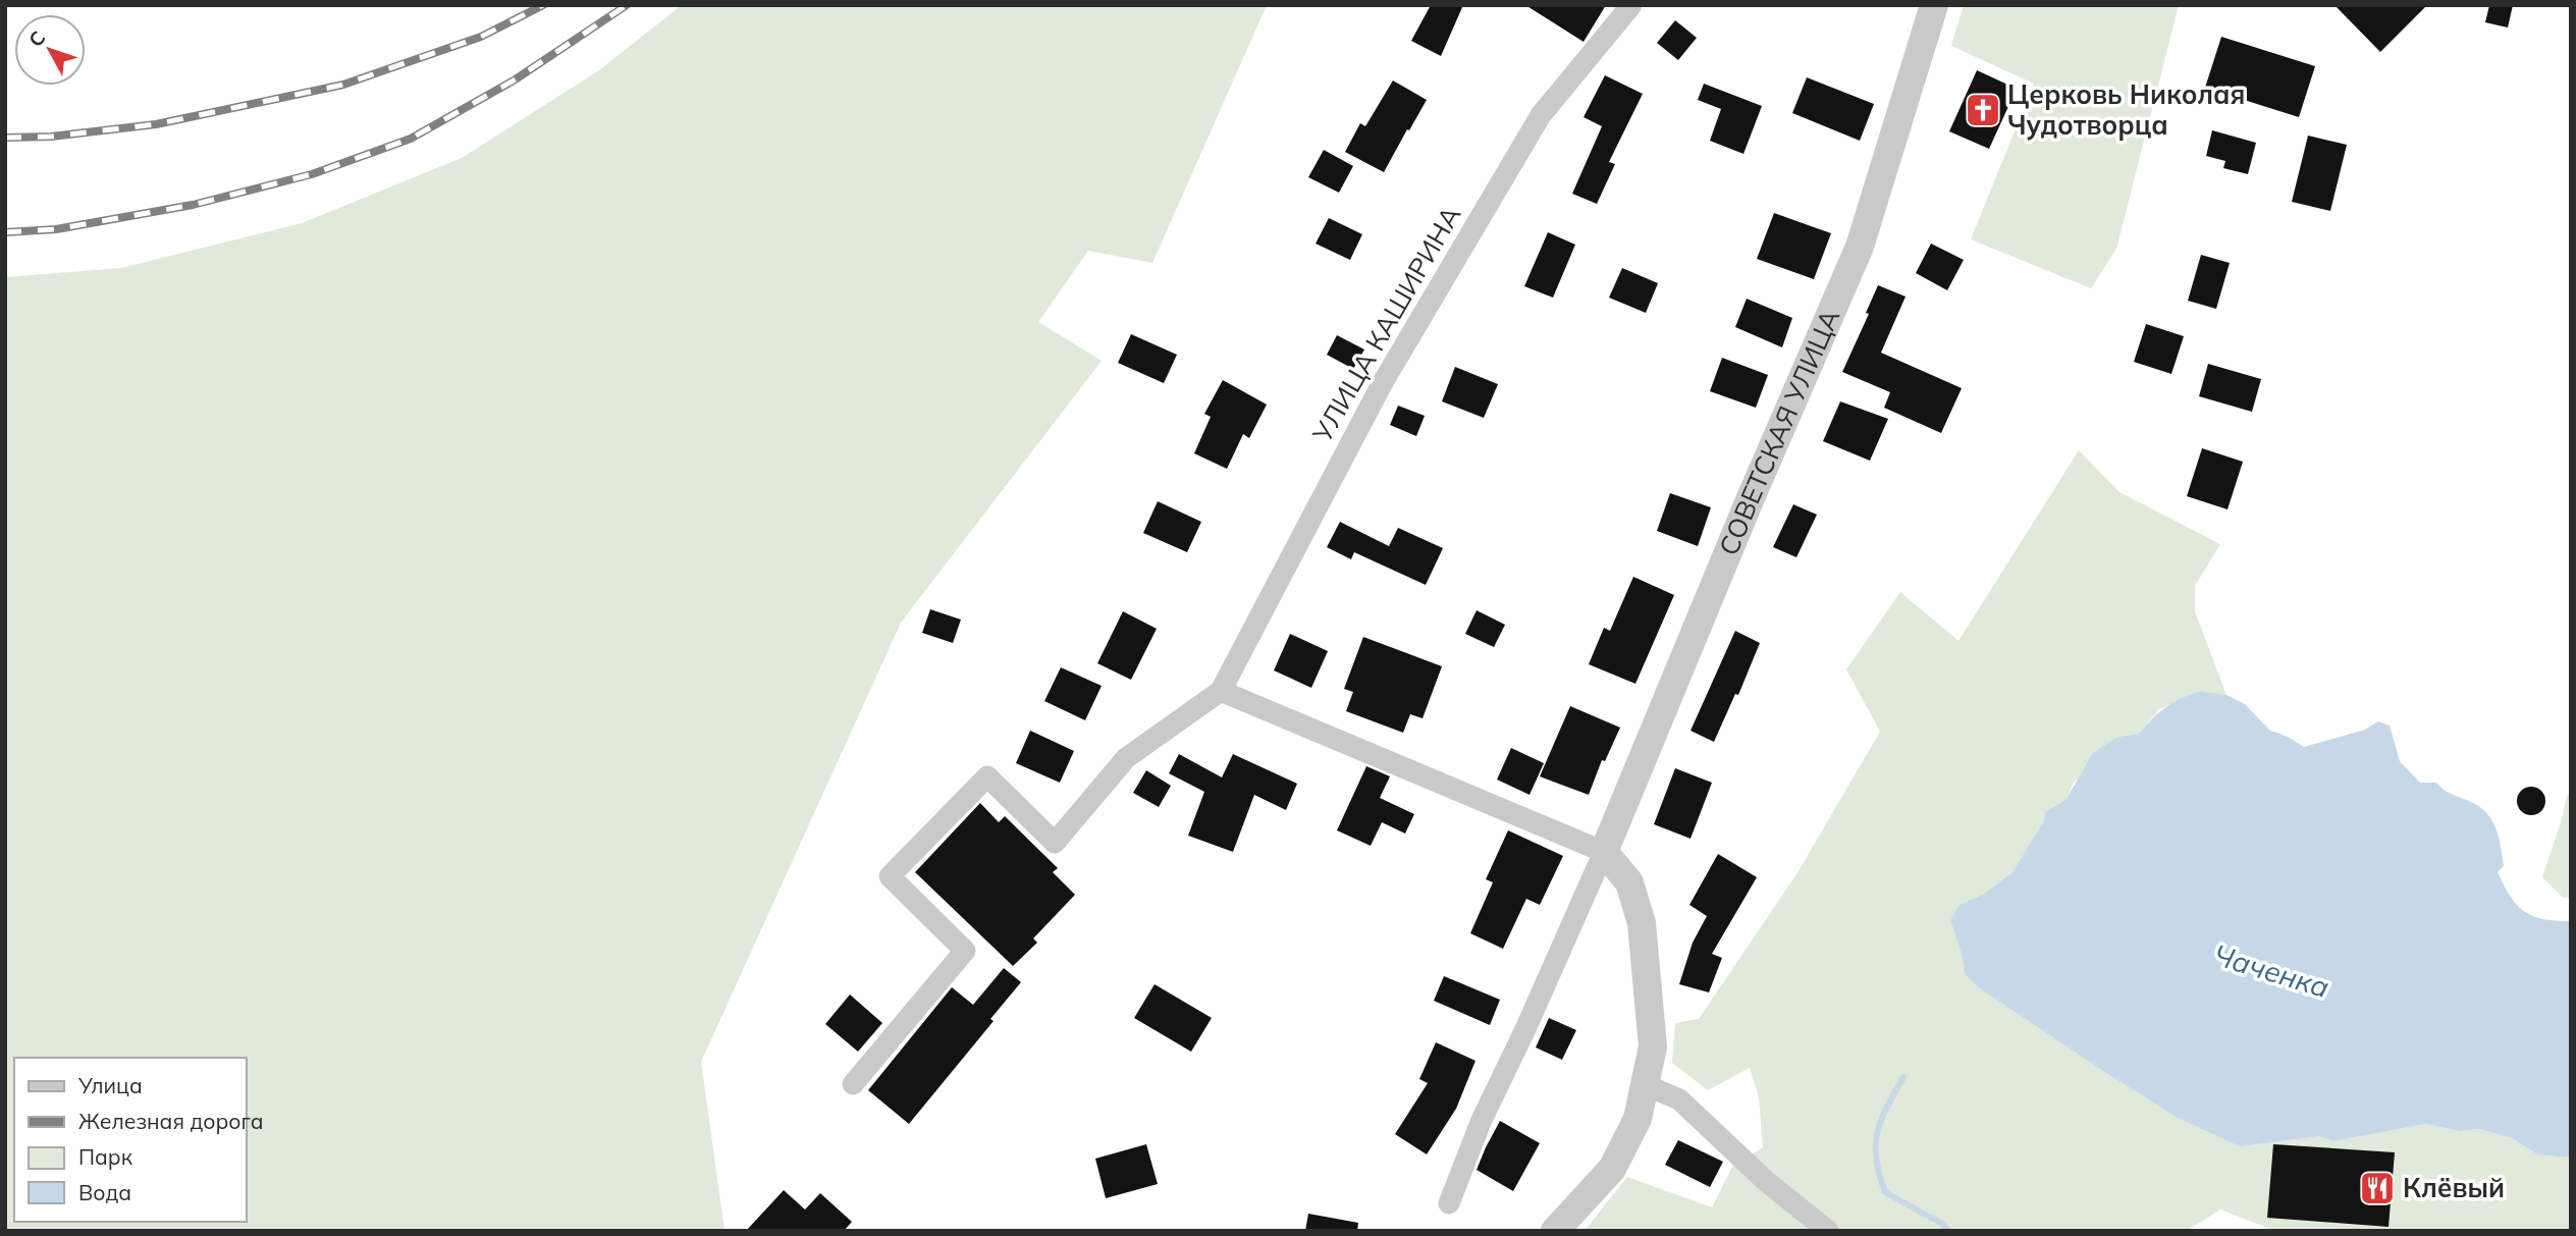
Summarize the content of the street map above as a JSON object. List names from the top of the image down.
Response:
{
  "streets": {
    "street": ["УЛИЦА КАШИРИНА", "СОВЕТСКАЯ УЛИЦА"]
  },
  "water": ["Чаченка"],
  "places": {
    "church": ["Церковь Николая Чудотворца"],
    "restaurant": ["Клёвый"]
  },
  "legend": [
    "Улица",
    "Железная дорога",
    "Парк",
    "Вода"
  ],
  "north": "top left"
}
